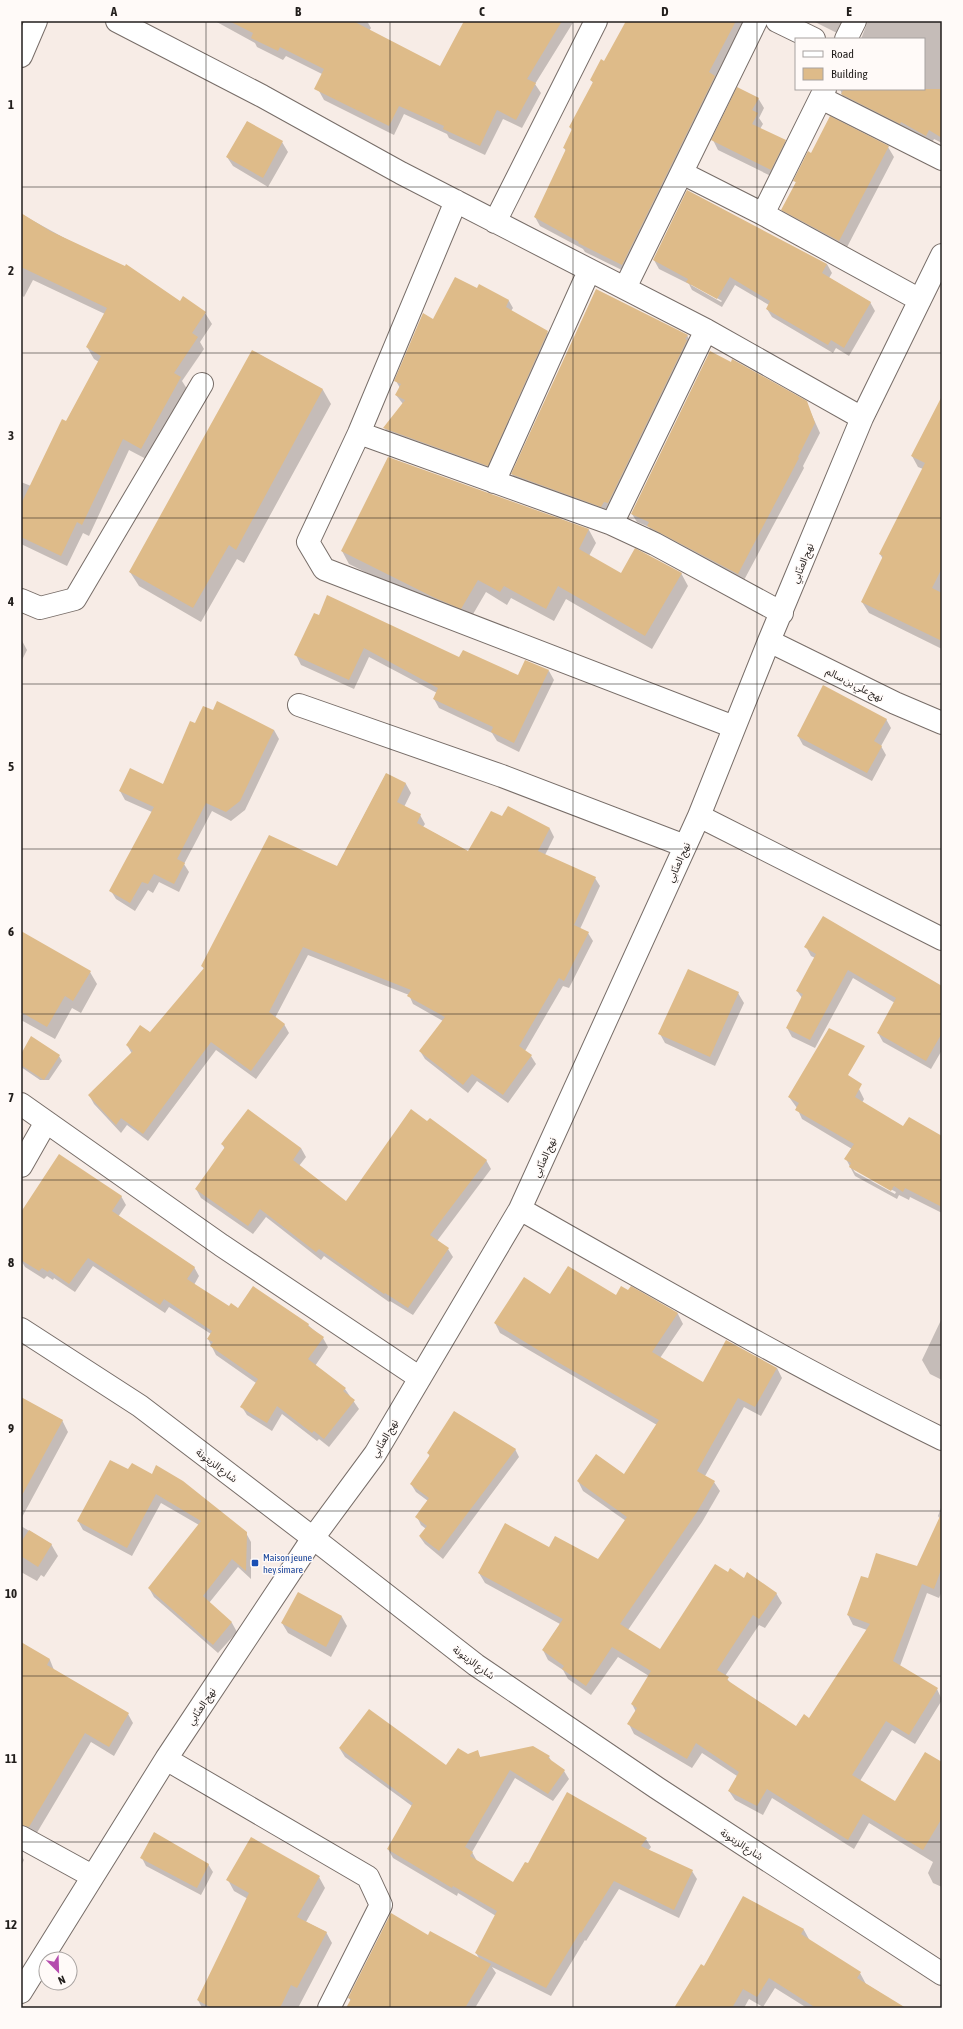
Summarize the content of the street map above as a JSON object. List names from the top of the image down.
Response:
{
  "streets": {
    "street": ["نهج العنّابي", "نهج علي بن سالم", "شارع الزيتونة"]
  },
  "crossings": [
    ["نهج العنّابي", "نهج علي بن سالم"],
    ["نهج العنّابي", "شارع الزيتونة"]
  ],
  "places": {
    "transit": ["Maison jeune hey simare"]
  },
  "legend": ["Road", "Building"],
  "north": "bottom right",
  "grid": {
    "columns": [
      "A",
      "B",
      "C",
      "D",
      "E"
    ],
    "rows": [
      "1",
      "2",
      "3",
      "4",
      "5",
      "6",
      "7",
      "8",
      "9",
      "10",
      "11",
      "12"
    ]
  }
}
